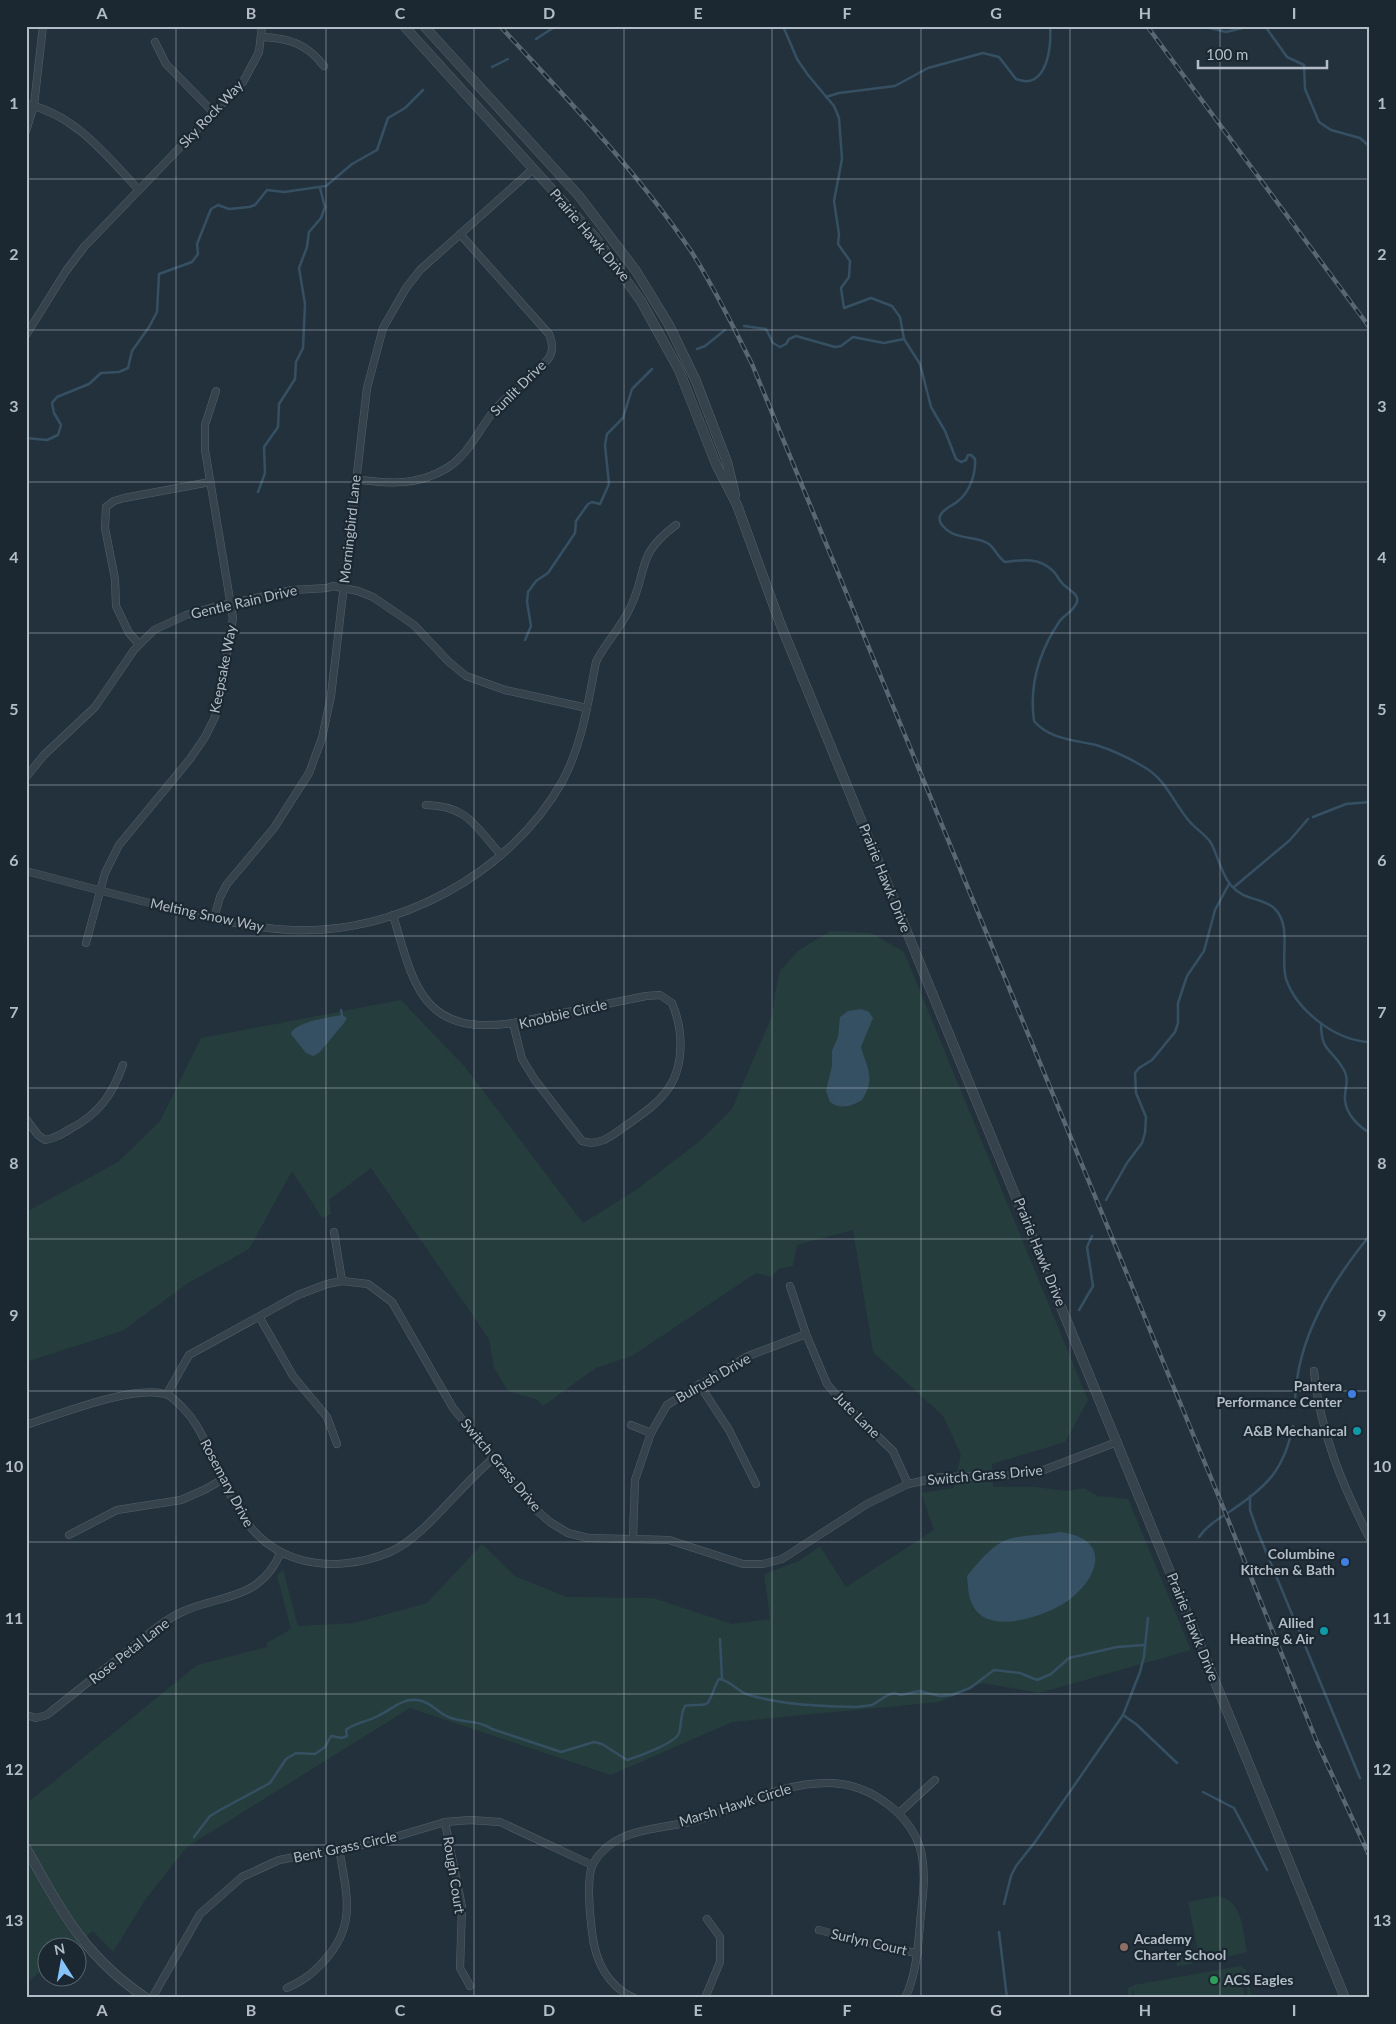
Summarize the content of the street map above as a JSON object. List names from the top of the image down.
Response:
{
  "streets": {
    "street": [
      "Sky Rock Way",
      "Prairie Hawk Drive",
      "Sunlit Drive",
      "Morningbird Lane",
      "Gentle Rain Drive",
      "Keepsake Way",
      "Melting Snow Way",
      "Knobbie Circle",
      "Bulrush Drive",
      "Jute Lane",
      "Switch Grass Drive",
      "Rosemary Drive",
      "Rose Petal Lane",
      "Marsh Hawk Circle",
      "Bent Grass Circle",
      "Rough Court",
      "Surlyn Court"
    ]
  },
  "crossings": [
    ["Prairie Hawk Drive", "Morningbird Lane"],
    ["Prairie Hawk Drive", "Switch Grass Drive"],
    ["Sunlit Drive", "Morningbird Lane"],
    ["Morningbird Lane", "Gentle Rain Drive"],
    ["Morningbird Lane", "Melting Snow Way"],
    ["Gentle Rain Drive", "Keepsake Way"],
    ["Gentle Rain Drive", "Melting Snow Way"],
    ["Keepsake Way", "Melting Snow Way"],
    ["Bulrush Drive", "Jute Lane"],
    ["Bulrush Drive", "Switch Grass Drive"],
    ["Jute Lane", "Switch Grass Drive"],
    ["Switch Grass Drive", "Rosemary Drive"],
    ["Rosemary Drive", "Rose Petal Lane"],
    ["Marsh Hawk Circle", "Bent Grass Circle"],
    ["Marsh Hawk Circle", "Surlyn Court"],
    ["Bent Grass Circle", "Rough Court"]
  ],
  "places": [
    "Pantera Performance Center",
    "A&B Mechanical",
    "Columbine Kitchen & Bath",
    "Allied Heating & Air",
    "Academy Charter School",
    "ACS Eagles"
  ],
  "scale_bar": "100 m",
  "north": "top",
  "grid": {
    "columns": [
      "A",
      "B",
      "C",
      "D",
      "E",
      "F",
      "G",
      "H",
      "I"
    ],
    "rows": [
      "1",
      "2",
      "3",
      "4",
      "5",
      "6",
      "7",
      "8",
      "9",
      "10",
      "11",
      "12",
      "13"
    ]
  }
}
